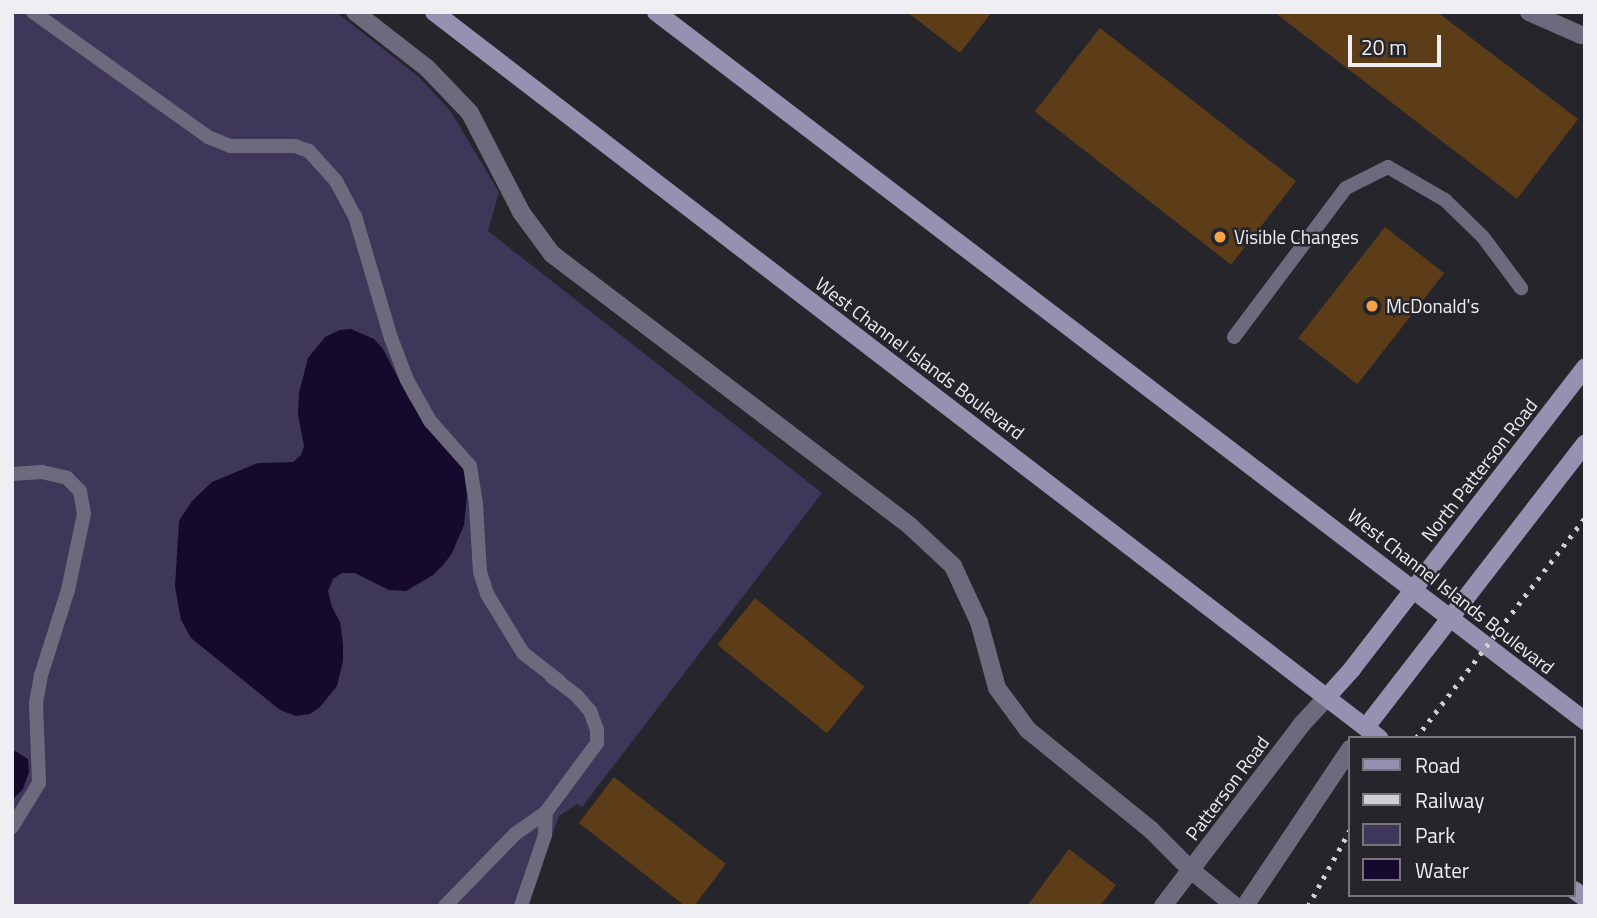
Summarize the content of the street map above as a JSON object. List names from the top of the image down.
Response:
{
  "streets": {
    "main road": ["West Channel Islands Boulevard", "North Patterson Road"],
    "street": ["Patterson Road"]
  },
  "crossings": [
    ["West Channel Islands Boulevard", "North Patterson Road"],
    ["West Channel Islands Boulevard", "Patterson Road"],
    ["North Patterson Road", "Patterson Road"]
  ],
  "places": ["Visible Changes", "McDonald's"],
  "legend": [
    "Road",
    "Railway",
    "Park",
    "Water"
  ],
  "scale_bar": "20 m"
}
